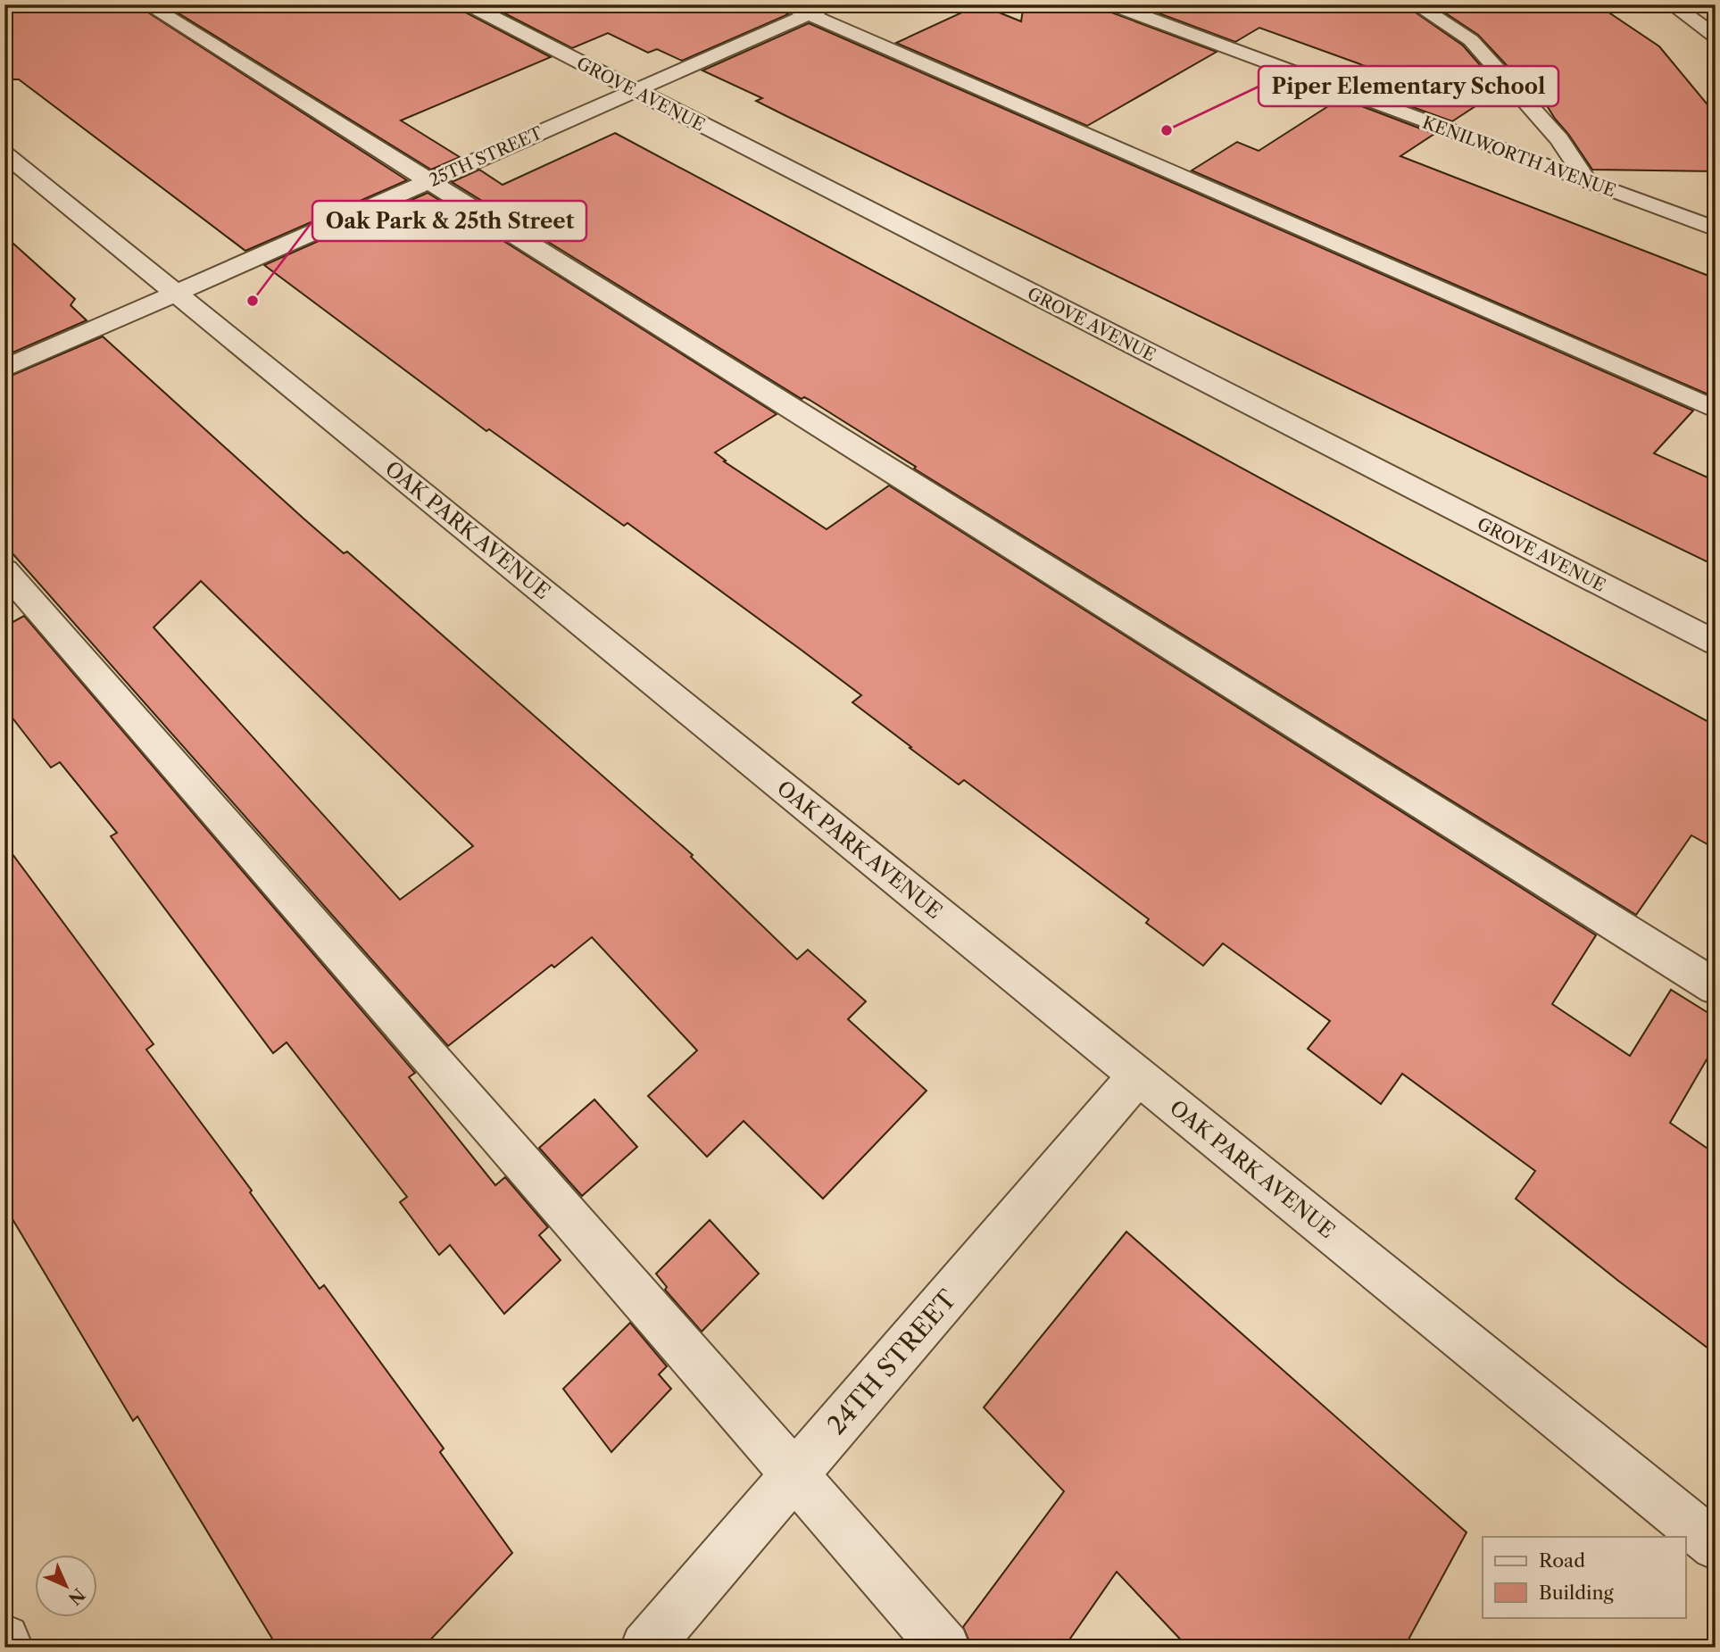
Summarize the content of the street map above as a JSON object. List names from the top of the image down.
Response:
{
  "streets": {
    "street": [
      "GROVE AVENUE",
      "25TH STREET",
      "KENILWORTH AVENUE",
      "OAK PARK AVENUE",
      "24TH STREET"
    ]
  },
  "crossings": [
    ["GROVE AVENUE", "25TH STREET"],
    ["25TH STREET", "OAK PARK AVENUE"],
    ["OAK PARK AVENUE", "24TH STREET"]
  ],
  "places": ["Piper Elementary School", "Oak Park & 25th Street"],
  "legend": ["Road", "Building"],
  "north": "bottom right"
}
